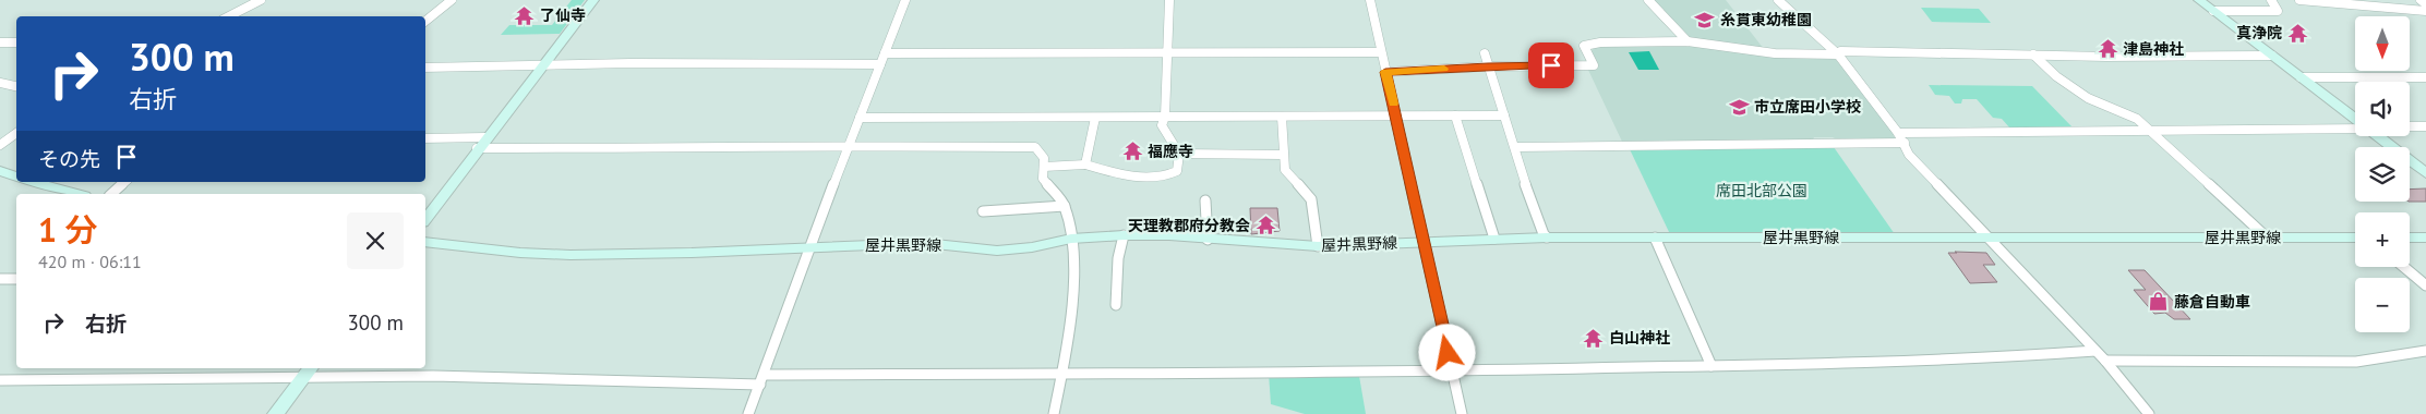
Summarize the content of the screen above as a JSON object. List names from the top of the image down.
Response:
{
  "streets": {
    "main road": ["屋井黒野線"]
  },
  "parks": ["席田北部公園"],
  "places": {
    "temple": [
      "了仙寺",
      "真浄院",
      "津島神社",
      "福應寺",
      "天理教郡府分教会",
      "白山神社"
    ],
    "school or university": ["糸貫東幼稚園", "市立席田小学校"],
    "shop": ["藤倉自動車"]
  },
  "north": "bottom",
  "page": {
    "map_buttons": ["+", "−"],
    "turn": ["300 m", "右折"],
    "then": "その先",
    "heading": ["1 分", "420 m · 06:11"],
    "list": [
      {
        "name": "右折",
        "value": "300 m"
      }
    ]
  }
}
